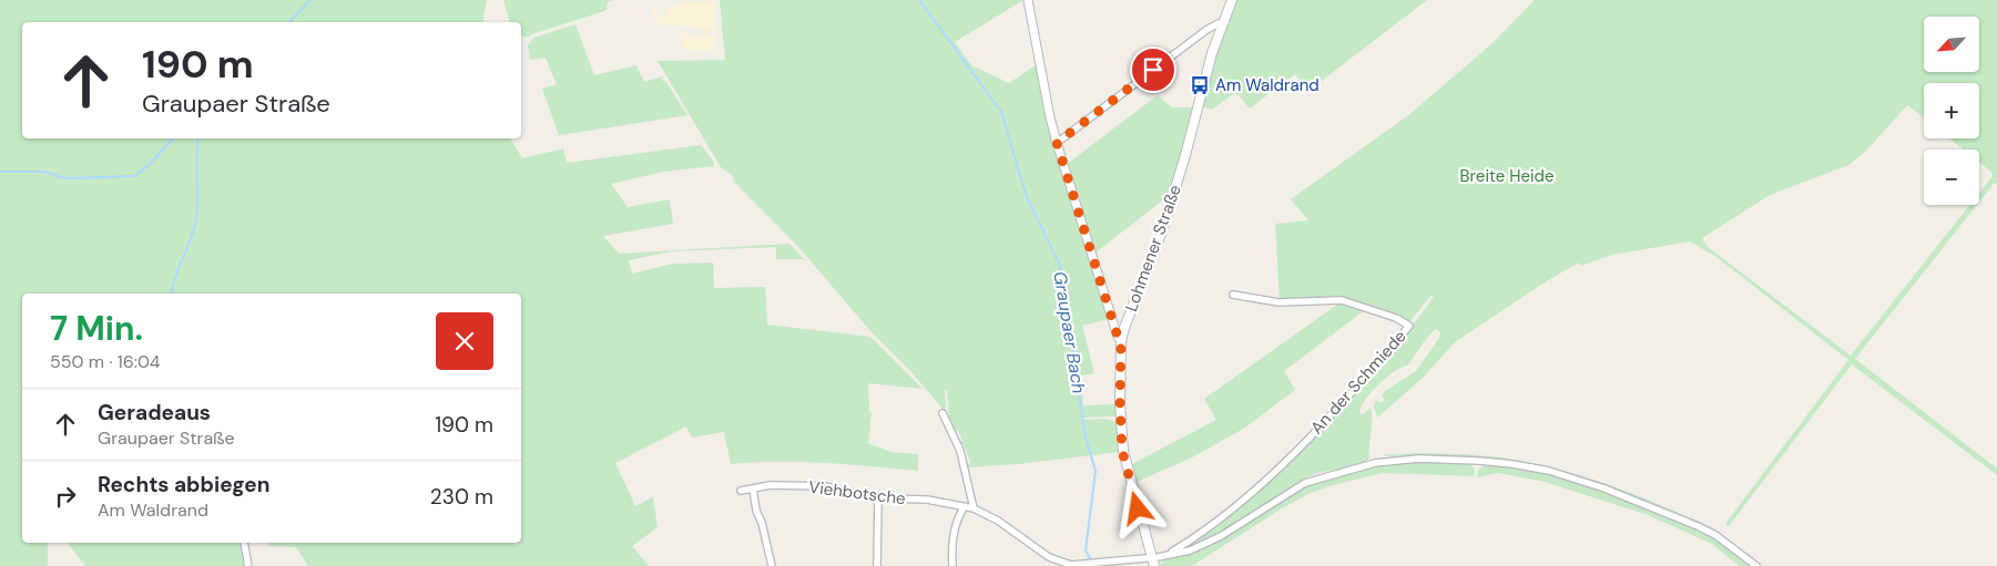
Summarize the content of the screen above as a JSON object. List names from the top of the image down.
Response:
{
  "streets": {
    "main road": ["Lohmener Straße"],
    "street": ["An der Schmiede", "Viehbotsche"]
  },
  "water": ["Graupaer Bach"],
  "parks": ["Breite Heide"],
  "places": {
    "bus stop": ["Am Waldrand"]
  },
  "north": "bottom left",
  "page": {
    "map_buttons": ["+", "−"],
    "turn": ["190 m", "Graupaer Straße"],
    "heading": ["7 Min.", "550 m · 16:04"],
    "list": [
      {
        "name": "Geradeaus",
        "note": "Graupaer Straße",
        "value": "190 m"
      },
      {
        "name": "Rechts abbiegen",
        "note": "Am Waldrand",
        "value": "230 m"
      }
    ]
  }
}
